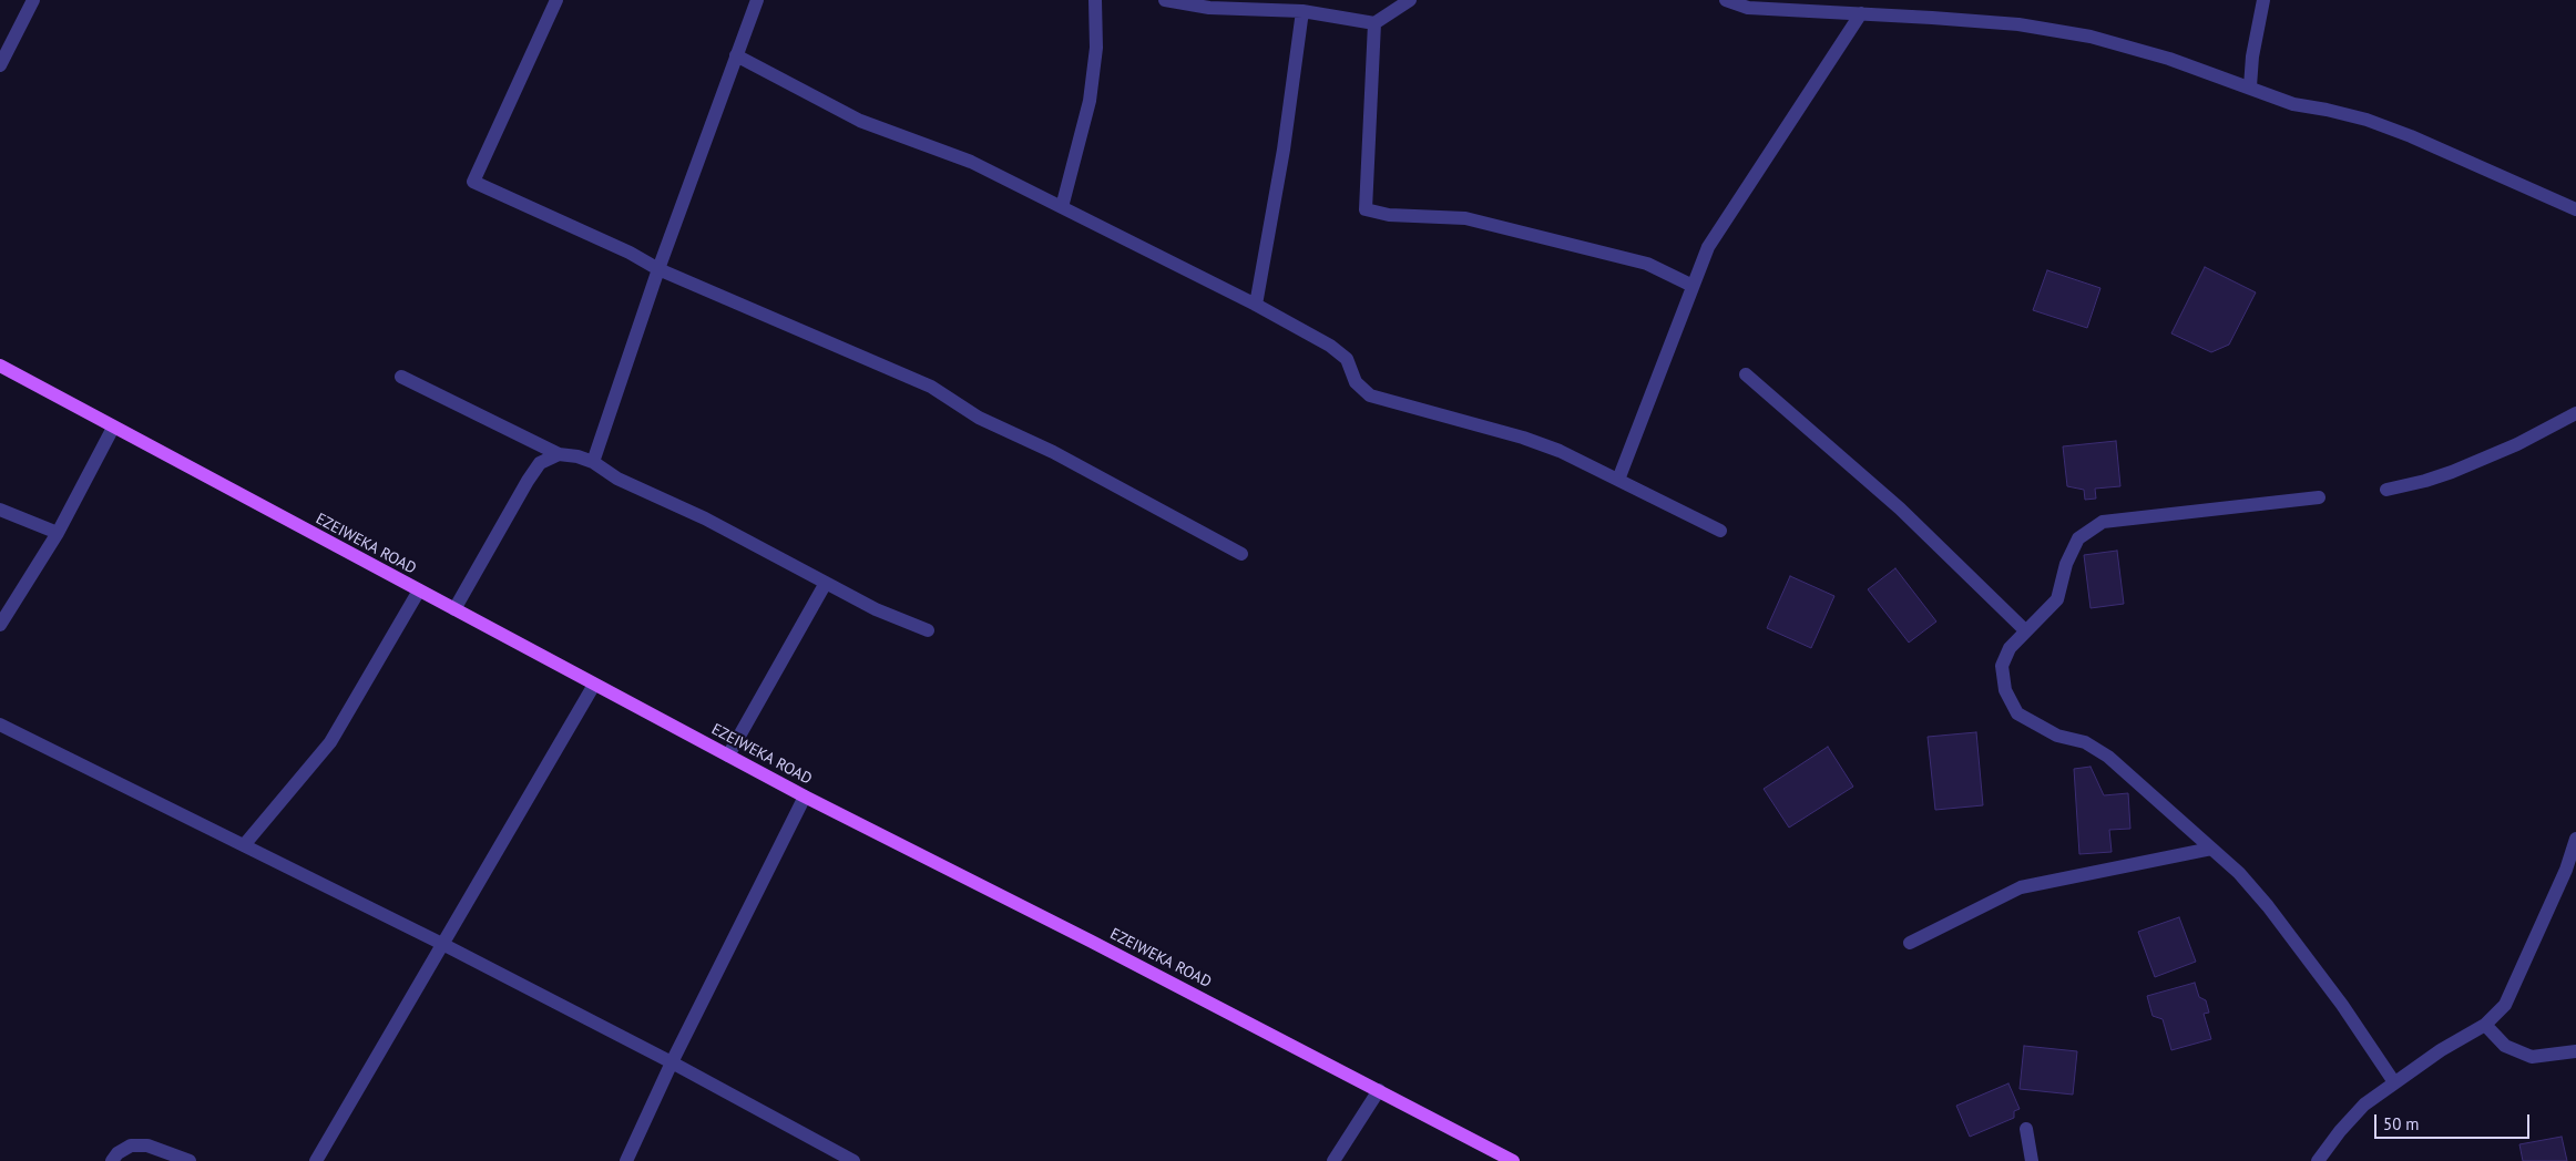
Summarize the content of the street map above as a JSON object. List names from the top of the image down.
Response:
{
  "streets": {
    "main road": ["EZEIWEKA ROAD"]
  },
  "scale_bar": "50 m"
}
